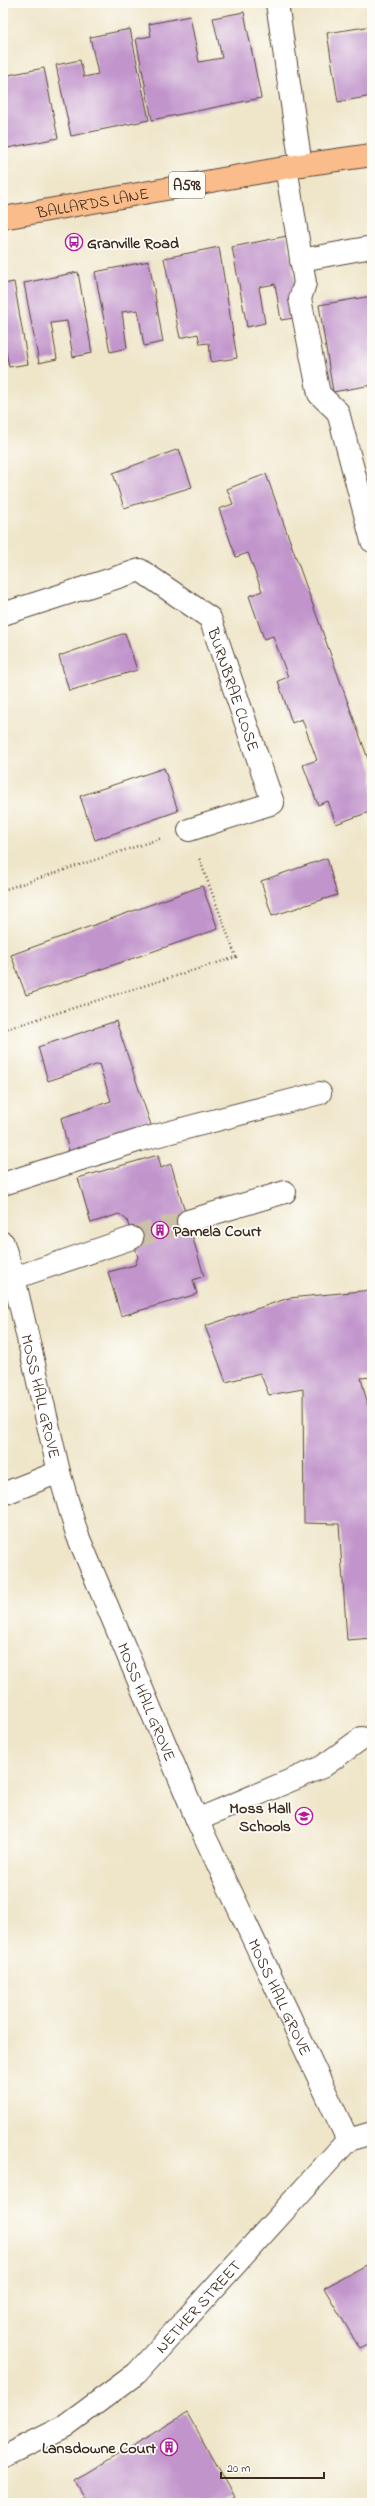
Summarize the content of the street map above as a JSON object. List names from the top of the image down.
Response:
{
  "streets": {
    "main road": ["A598", "BALLARDS LANE"],
    "street": ["BURNBRAE CLOSE", "MOSS HALL GROVE", "NETHER STREET"]
  },
  "crossings": [
    ["MOSS HALL GROVE", "NETHER STREET"]
  ],
  "places": {
    "bus stop": ["Granville Road"],
    "building": ["Pamela Court", "Lansdowne Court"],
    "school or university": ["Moss Hall Schools"]
  },
  "scale_bar": "20 m"
}
